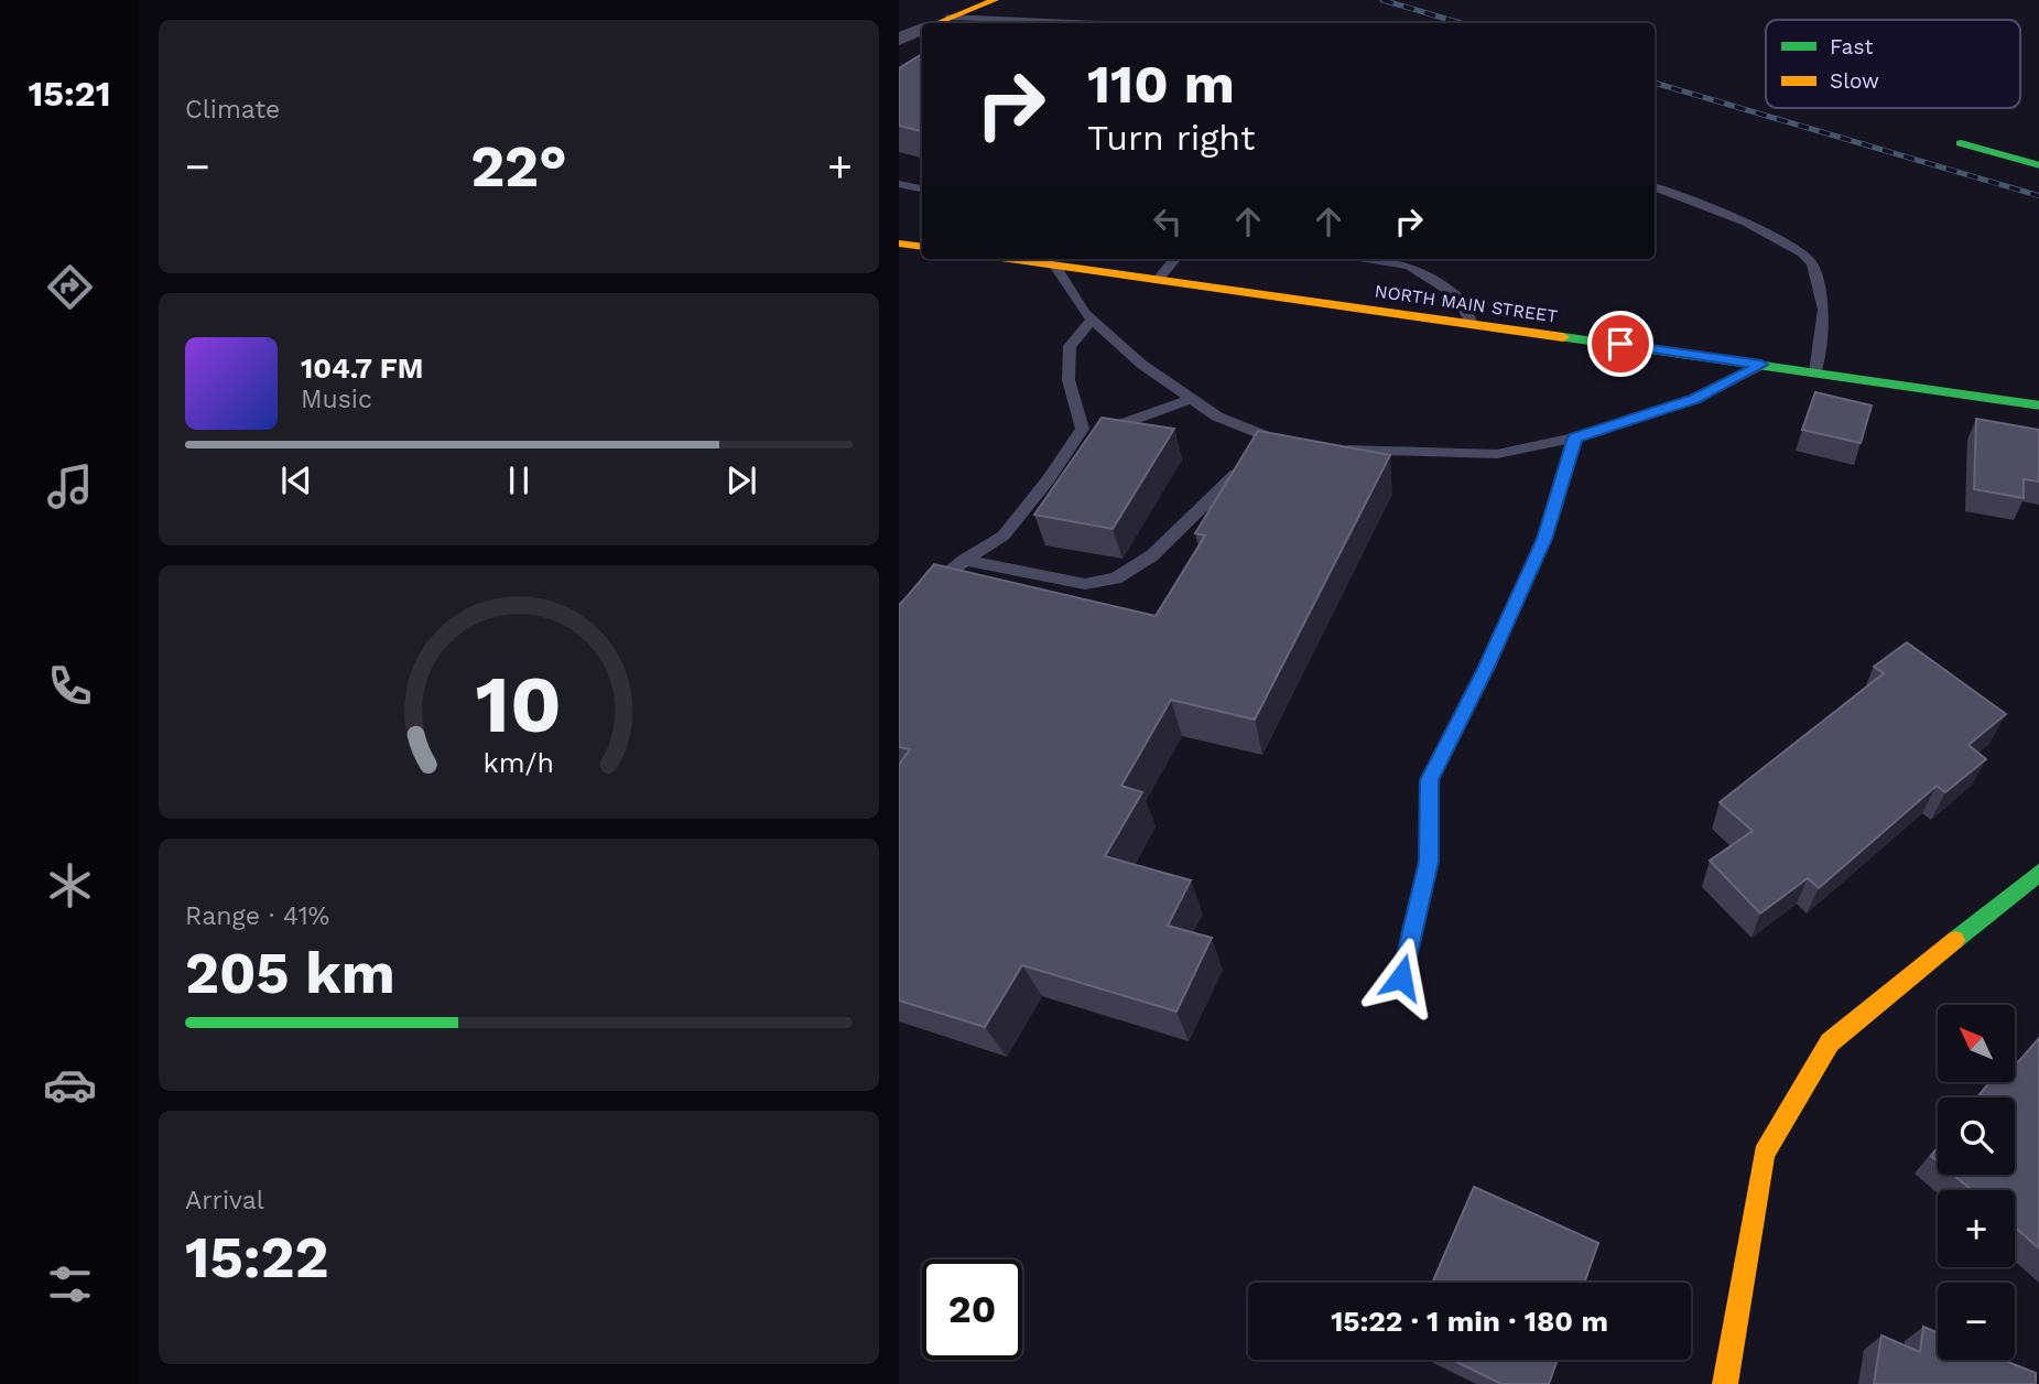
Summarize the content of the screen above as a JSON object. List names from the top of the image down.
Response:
{
  "streets": {
    "main road": ["NORTH MAIN STREET"]
  },
  "legend": ["Fast", "Slow"],
  "north": "top left",
  "page": {
    "tabs": "15:21",
    "tile": [
      "Climate",
      ["Range · 41%", "205 km"],
      ["Arrival", "15:22"]
    ],
    "turn": ["110 m", "Turn right"],
    "heat": ["−", "22°", "+"],
    "song": ["104.7 FM", "Music"],
    "map_buttons": ["+", "−"],
    "limit": "20",
    "trip": "15:22 · 1 min · 180 m",
    "gauge": ["10", "km/h"]
  }
}
